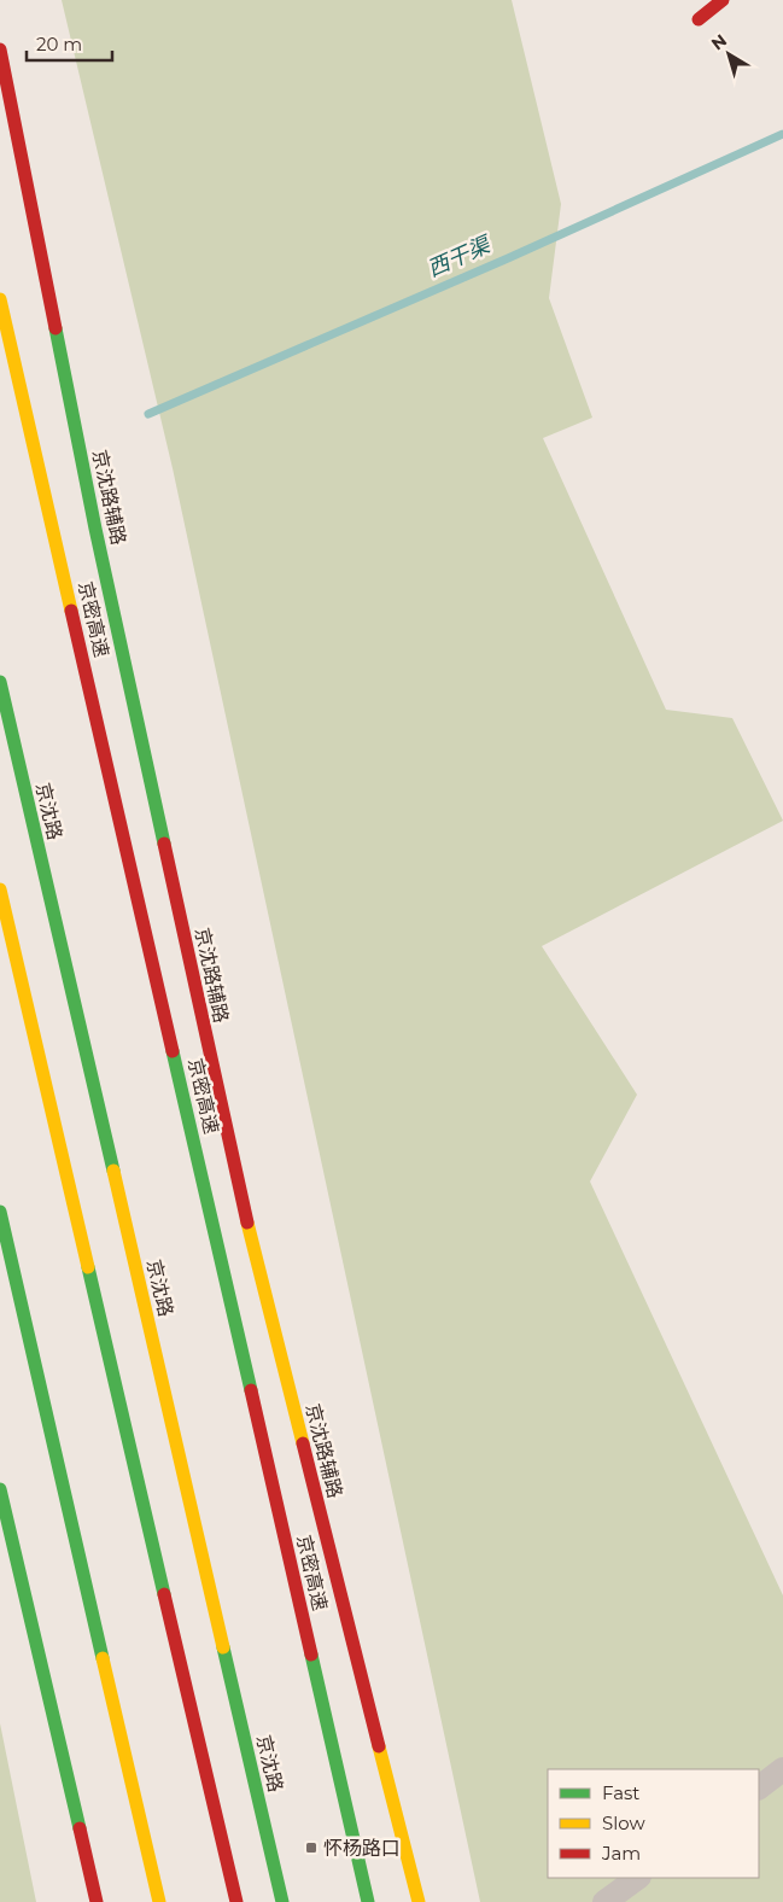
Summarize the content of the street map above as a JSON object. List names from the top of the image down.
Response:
{
  "streets": {
    "main road": ["京沈路辅路", "京密高速", "京沈路"]
  },
  "water": ["西干渠"],
  "places": {
    "transit": ["怀杨路口"]
  },
  "legend": ["Fast", "Slow", "Jam"],
  "scale_bar": "20 m",
  "north": "top left"
}
